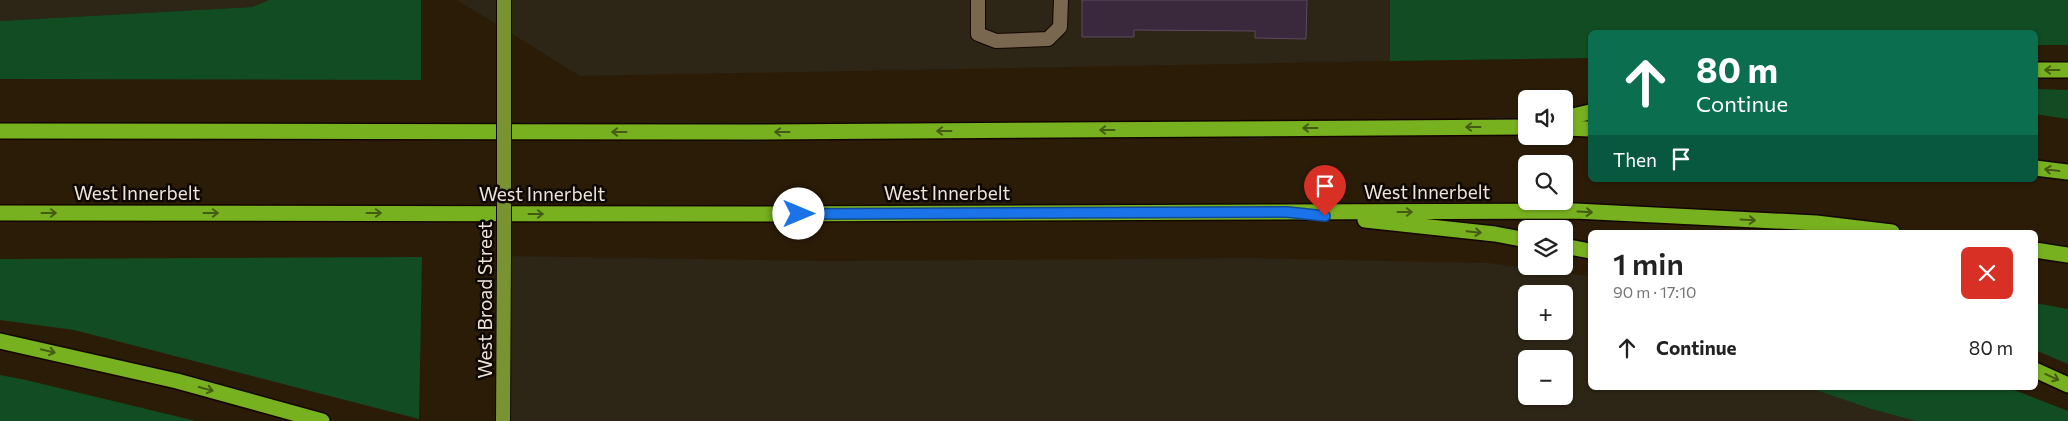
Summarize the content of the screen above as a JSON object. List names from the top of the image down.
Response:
{
  "streets": {
    "highway": ["West Innerbelt"],
    "main road": ["West Broad Street"]
  },
  "page": {
    "turn": ["80 m", "Continue"],
    "map_buttons": ["+", "−"],
    "then": "Then",
    "heading": ["1 min", "90 m · 17:10"],
    "list": [
      {
        "name": "Continue",
        "value": "80 m"
      }
    ]
  }
}
